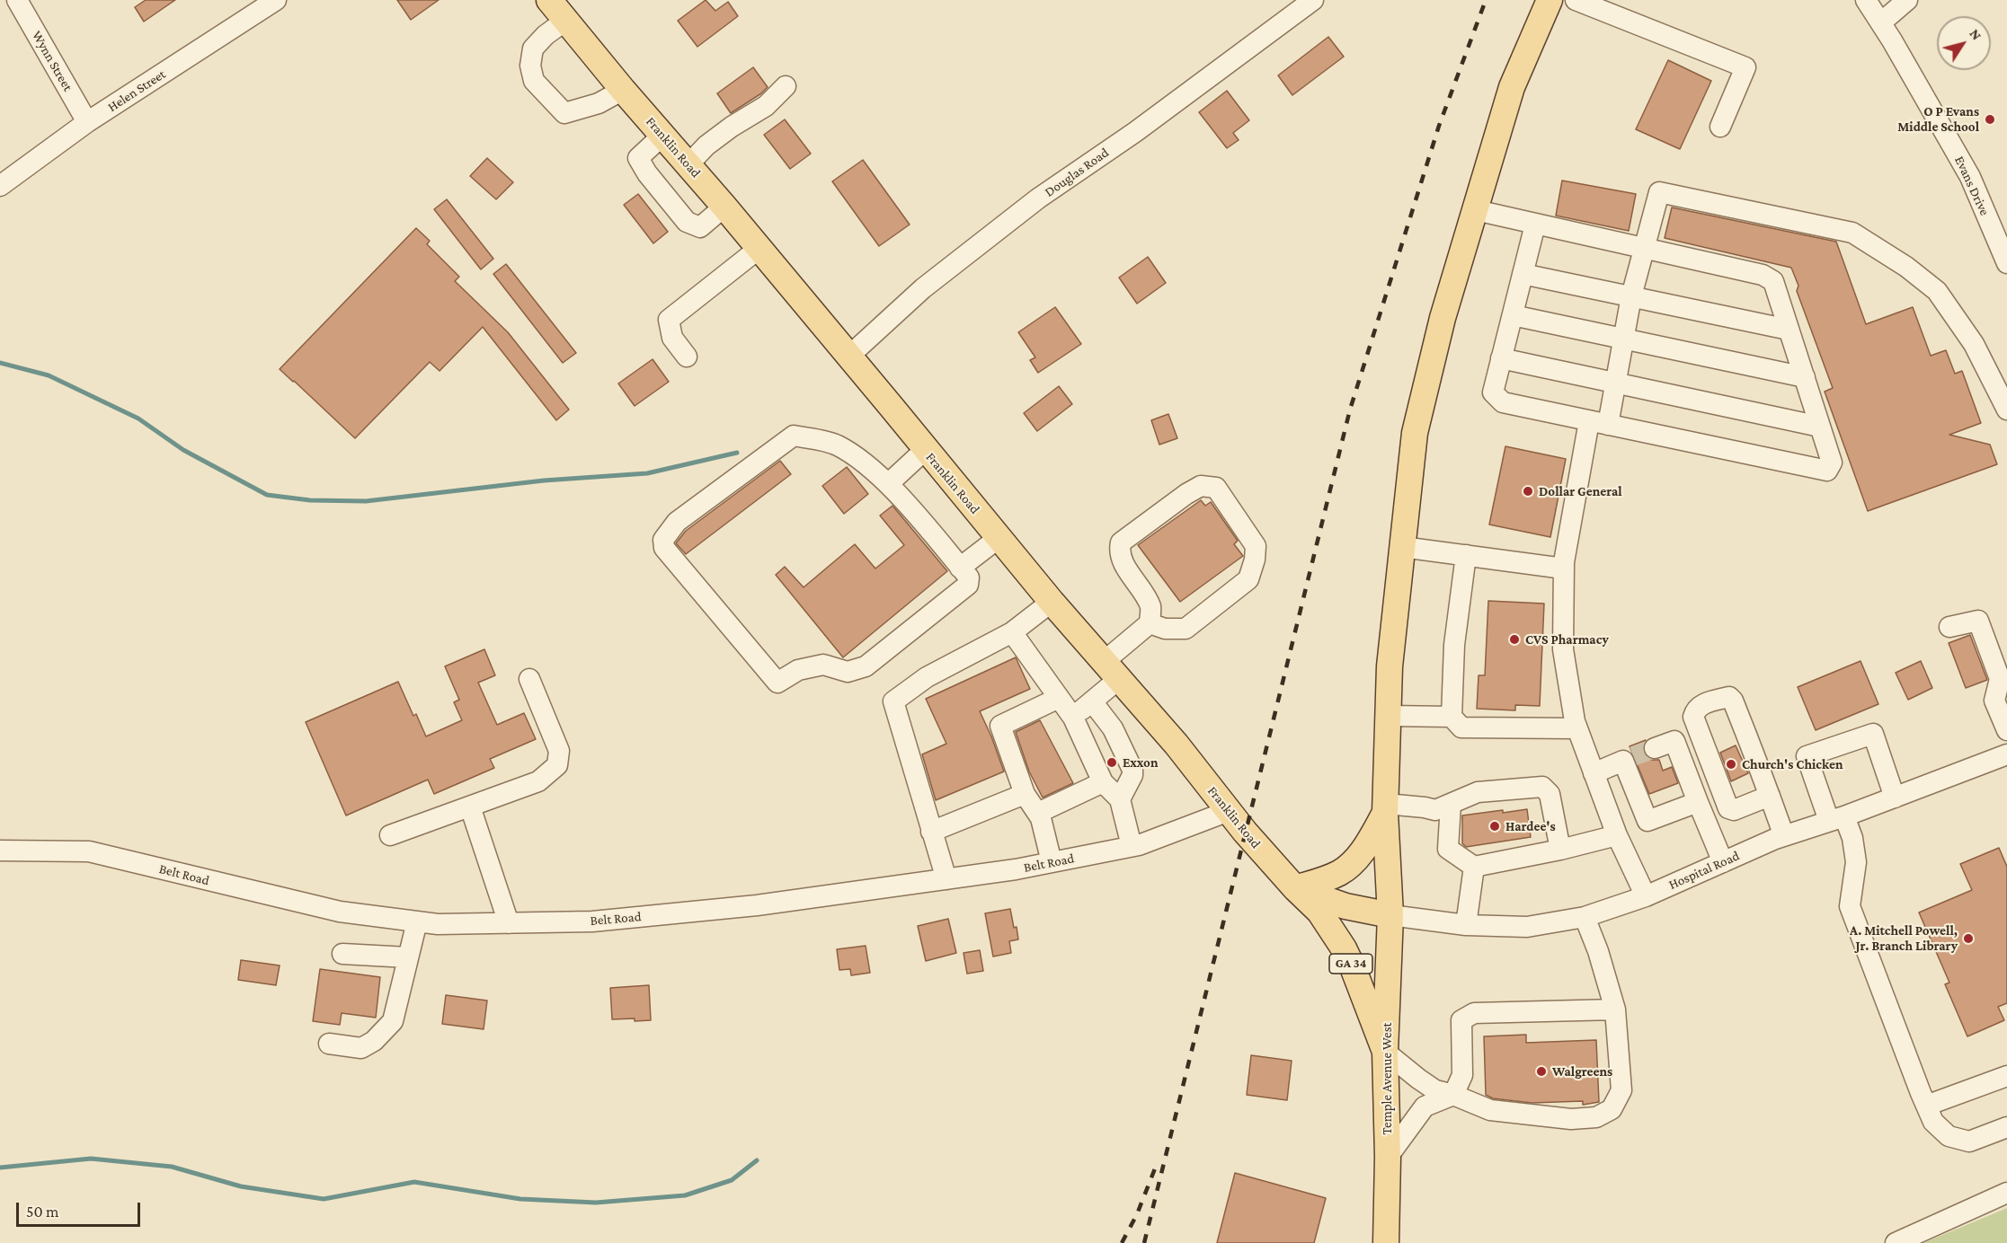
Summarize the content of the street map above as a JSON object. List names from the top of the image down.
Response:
{
  "streets": {
    "main road": ["Franklin Road", "GA 34", "Temple Avenue West"],
    "street": [
      "Wynn Street",
      "Helen Street",
      "Douglas Road",
      "Evans Drive",
      "Belt Road",
      "Hospital Road"
    ]
  },
  "crossings": [
    ["Wynn Street", "Helen Street"],
    ["Franklin Road", "Douglas Road"],
    ["Franklin Road", "Belt Road"],
    ["Franklin Road", "Hospital Road"],
    ["Franklin Road", "GA 34"],
    ["Franklin Road", "Temple Avenue West"],
    ["Hospital Road", "Temple Avenue West"],
    ["GA 34", "Temple Avenue West"]
  ],
  "places": [
    "O P Evans Middle School",
    "Dollar General",
    "CVS Pharmacy",
    "Exxon",
    "Church's Chicken",
    "Hardee's",
    "A. Mitchell Powell, Jr. Branch Library",
    "Walgreens"
  ],
  "scale_bar": "50 m",
  "north": "top right"
}
